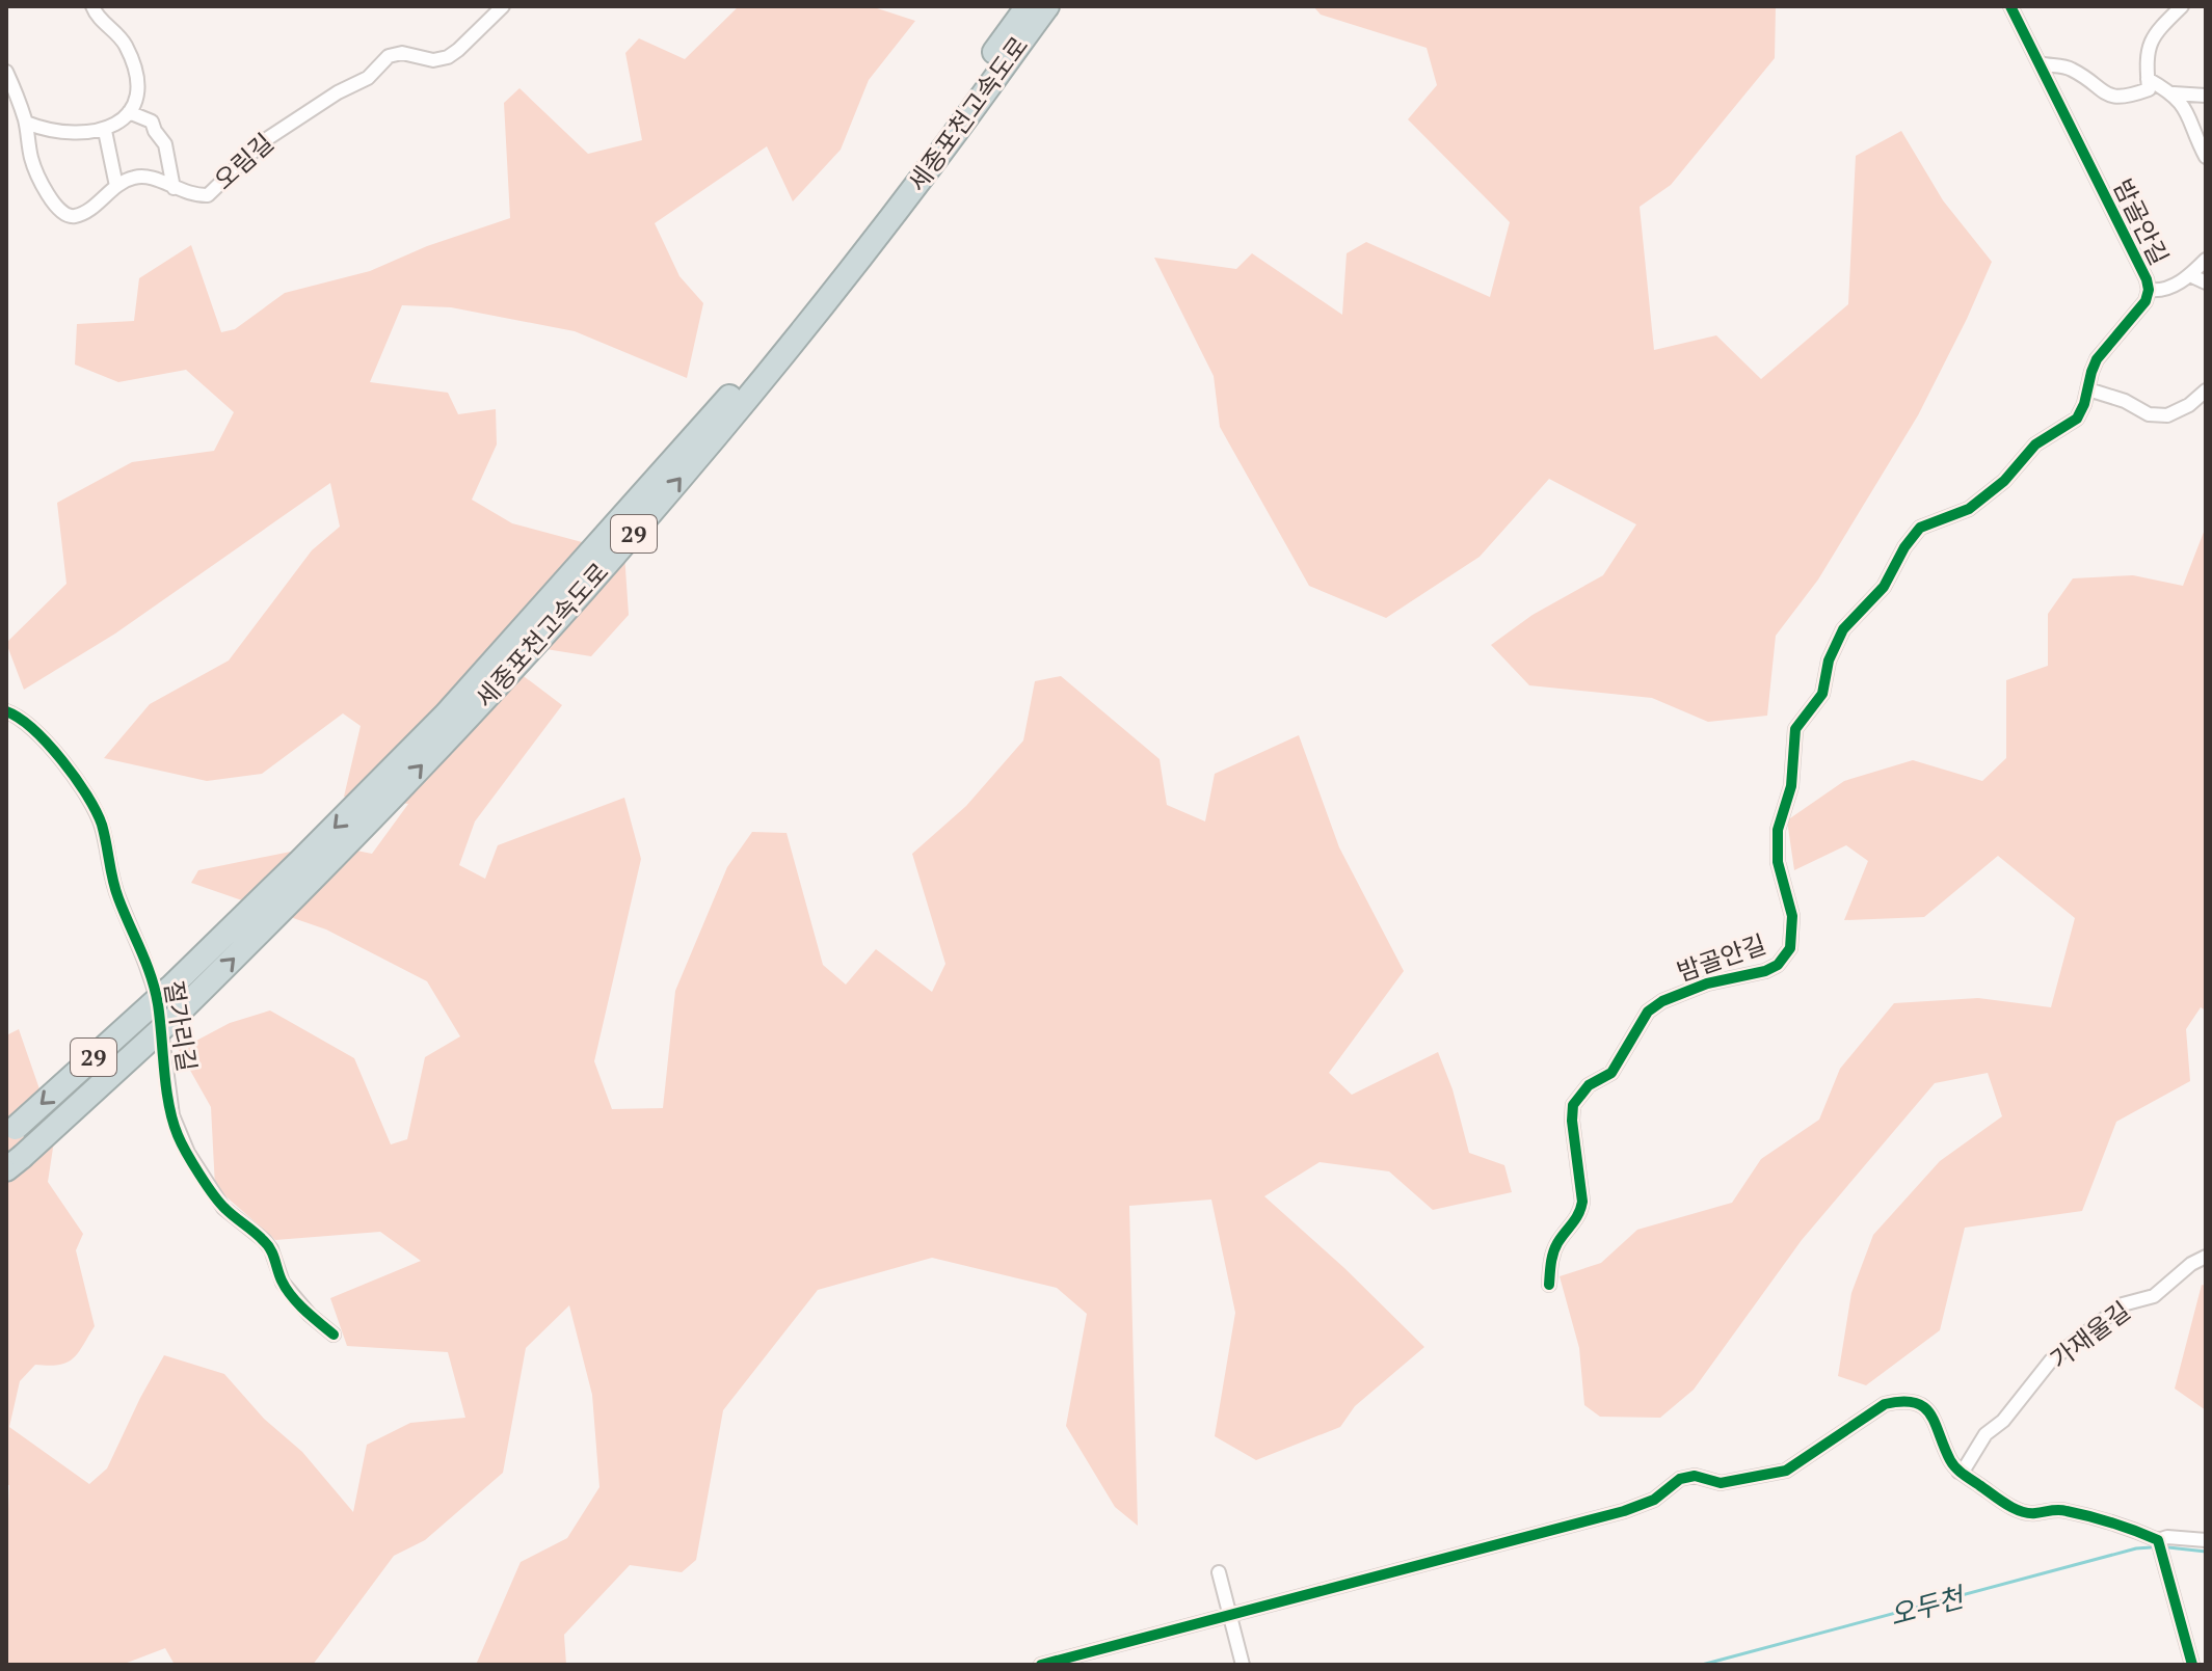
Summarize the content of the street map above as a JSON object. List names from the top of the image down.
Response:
{
  "streets": {
    "highway": ["세종포천고속도로", "29"],
    "street": [
      "오림길",
      "밤골안길",
      "절가리길",
      "가재울길"
    ]
  },
  "water": ["오두천"]
}
